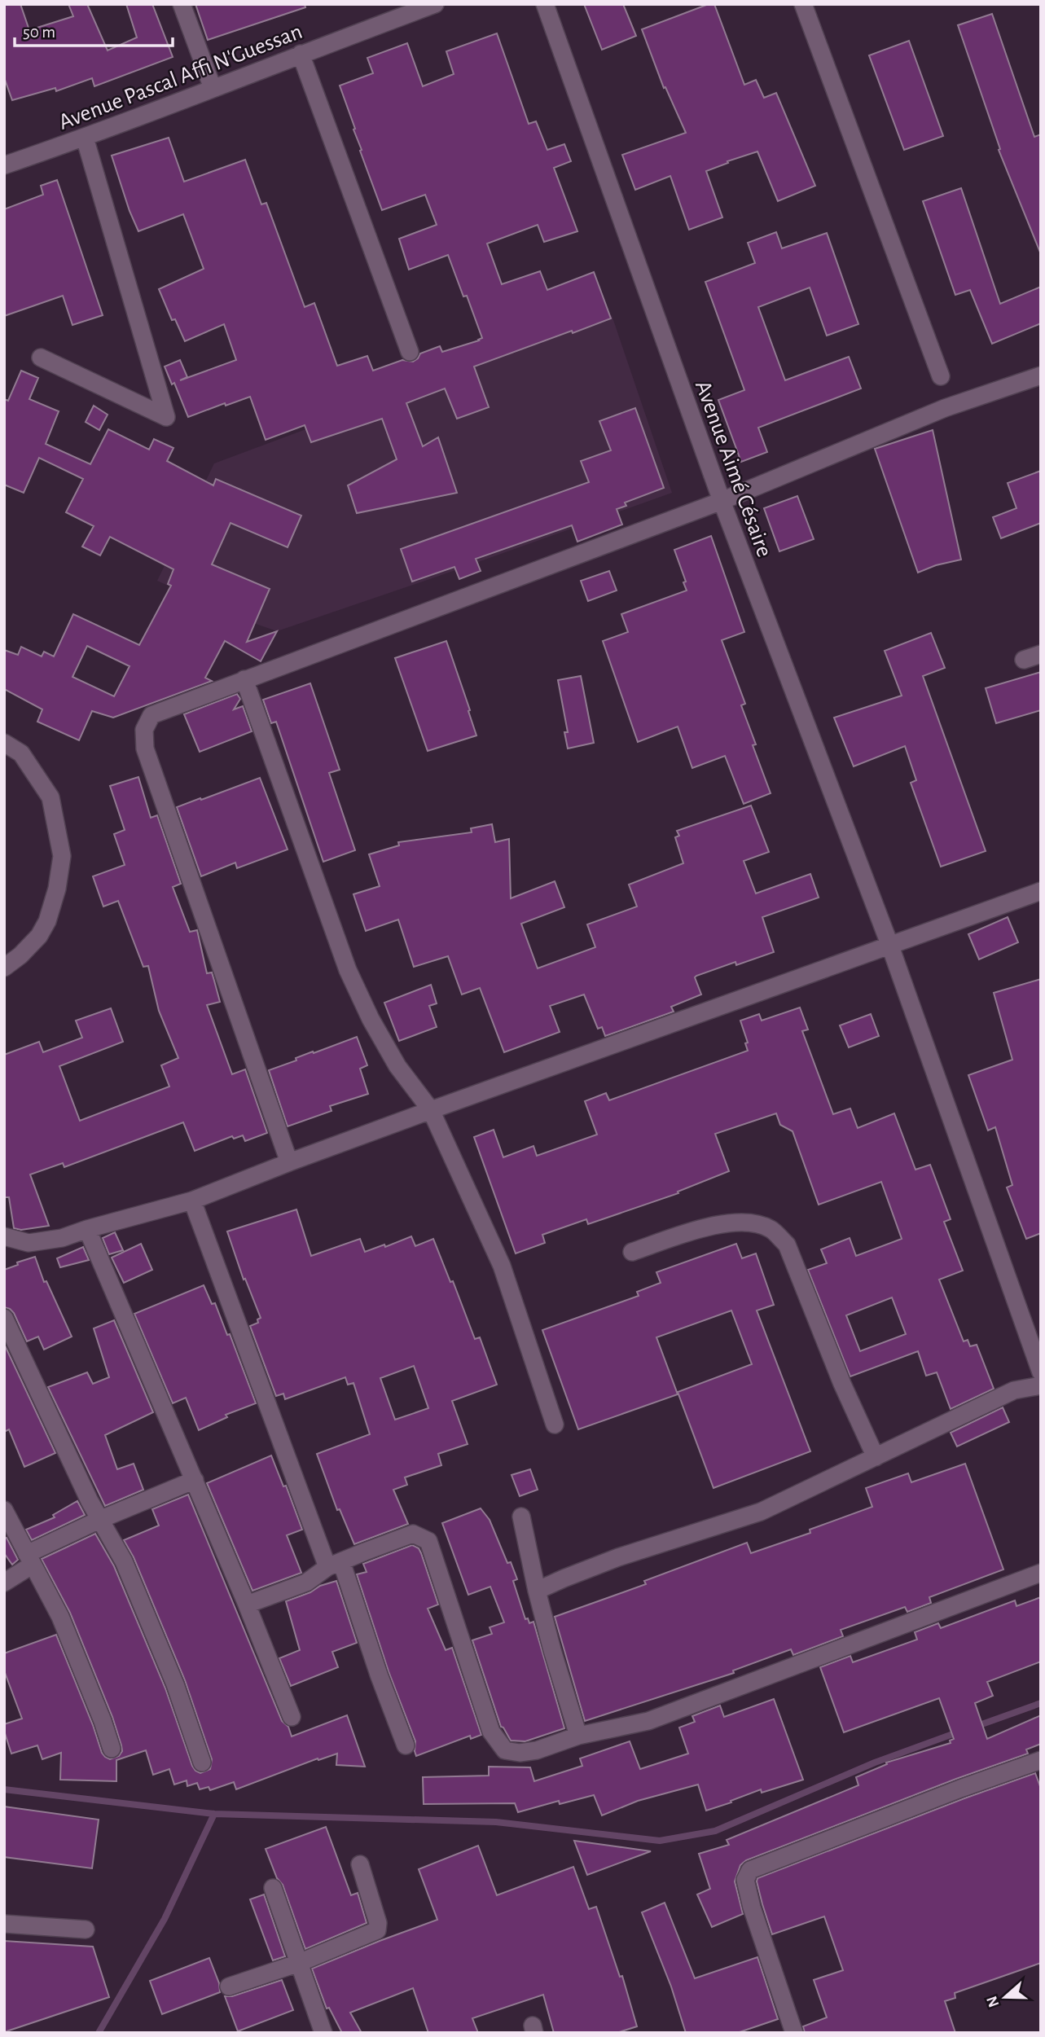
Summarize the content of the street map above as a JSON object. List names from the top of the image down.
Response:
{
  "streets": {
    "street": ["Avenue Pascal Affi N'Guessan", "Avenue Aimé Césaire"]
  },
  "scale_bar": "50 m",
  "north": "left"
}
